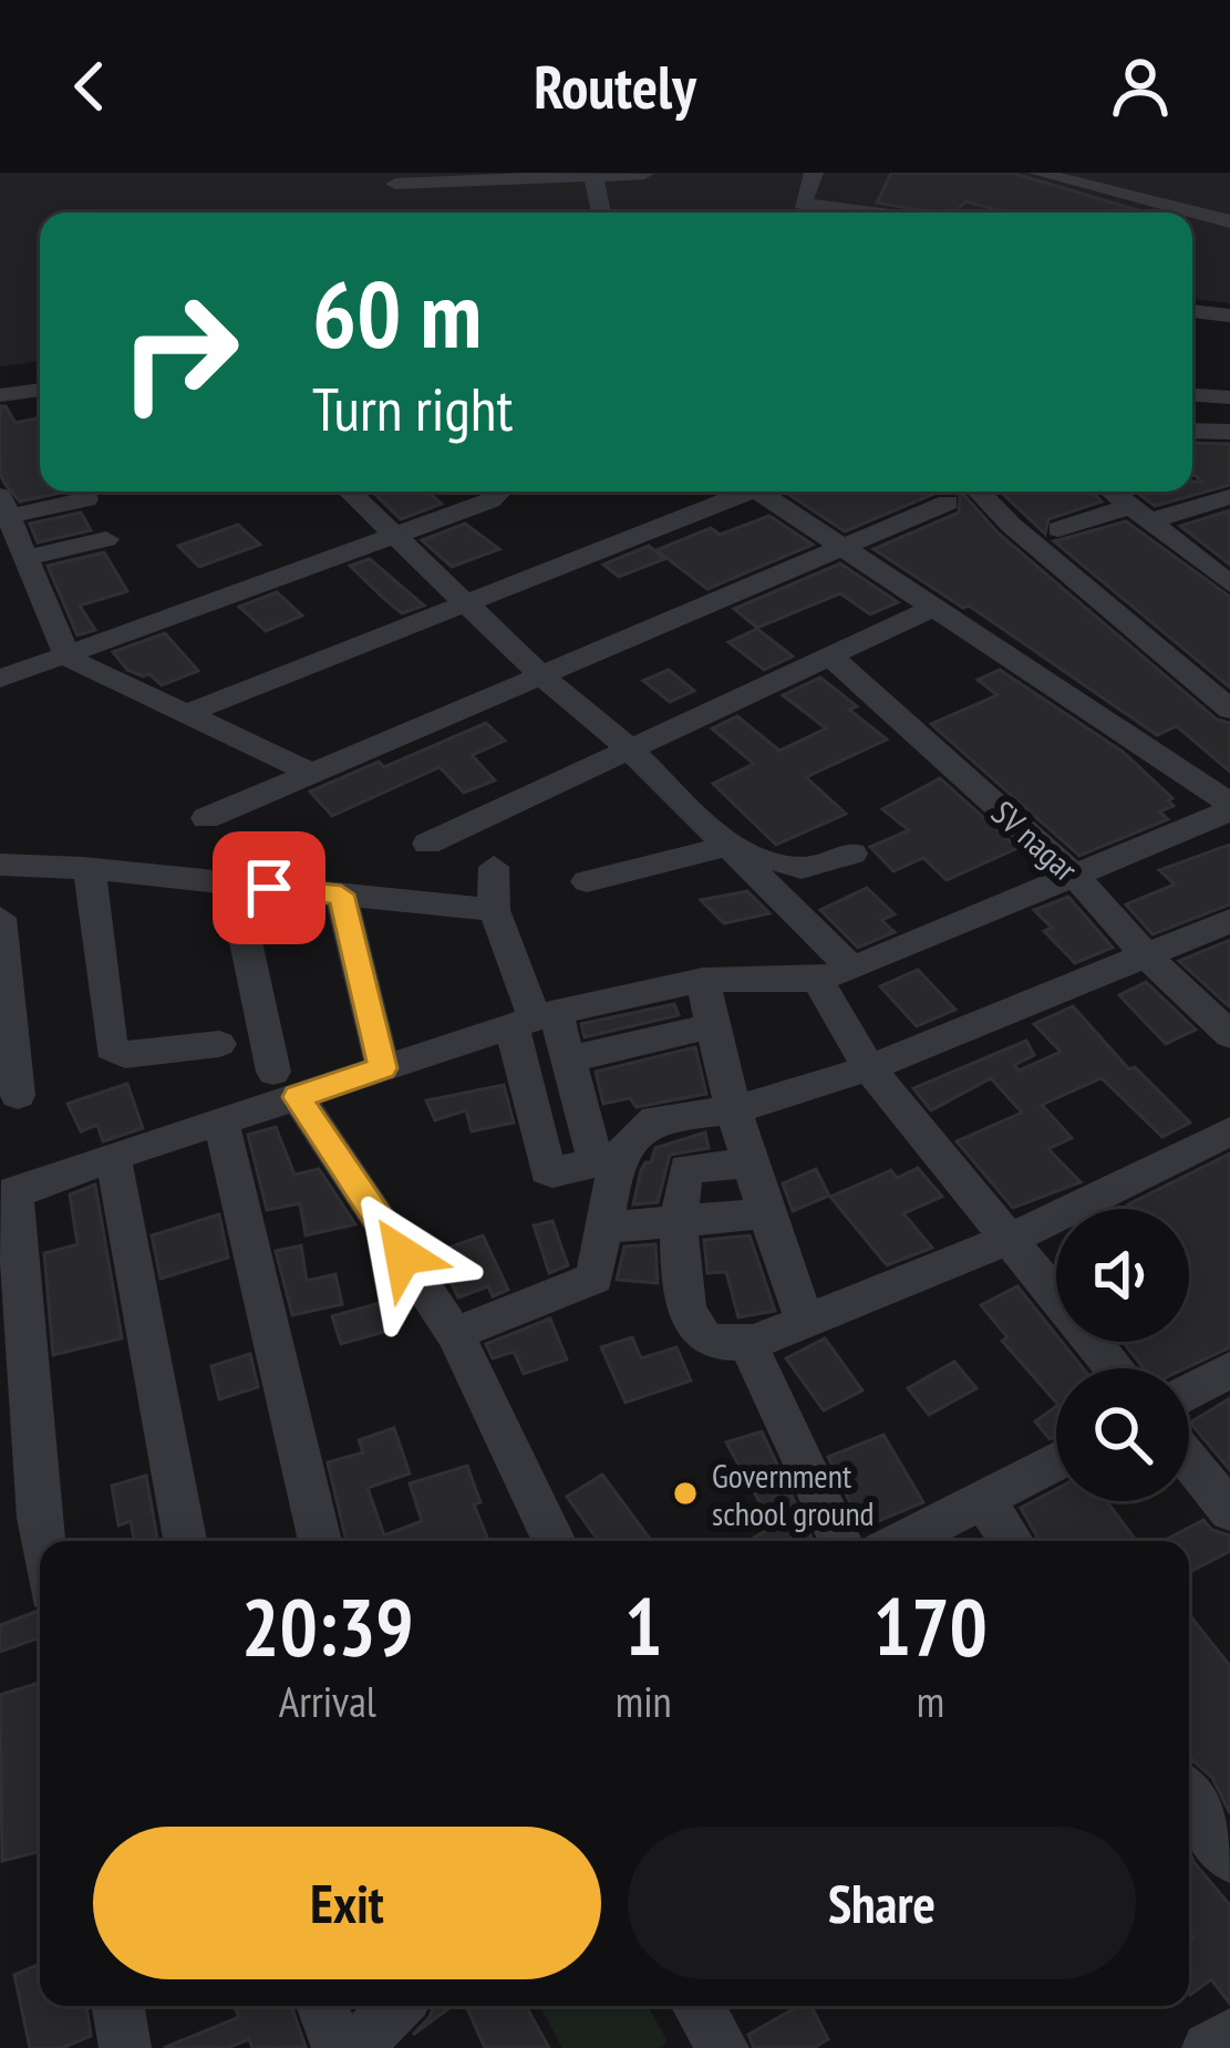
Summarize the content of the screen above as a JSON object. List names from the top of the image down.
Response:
{
  "streets": {
    "street": ["SV nagar"]
  },
  "places": ["Government school ground"],
  "page": {
    "header": "Routely",
    "turn": ["60 m", "Turn right"],
    "eta": [
      "20:39",
      "Arrival",
      "1",
      "min",
      "170",
      "m"
    ],
    "buttons": ["Exit", "Share"]
  }
}
